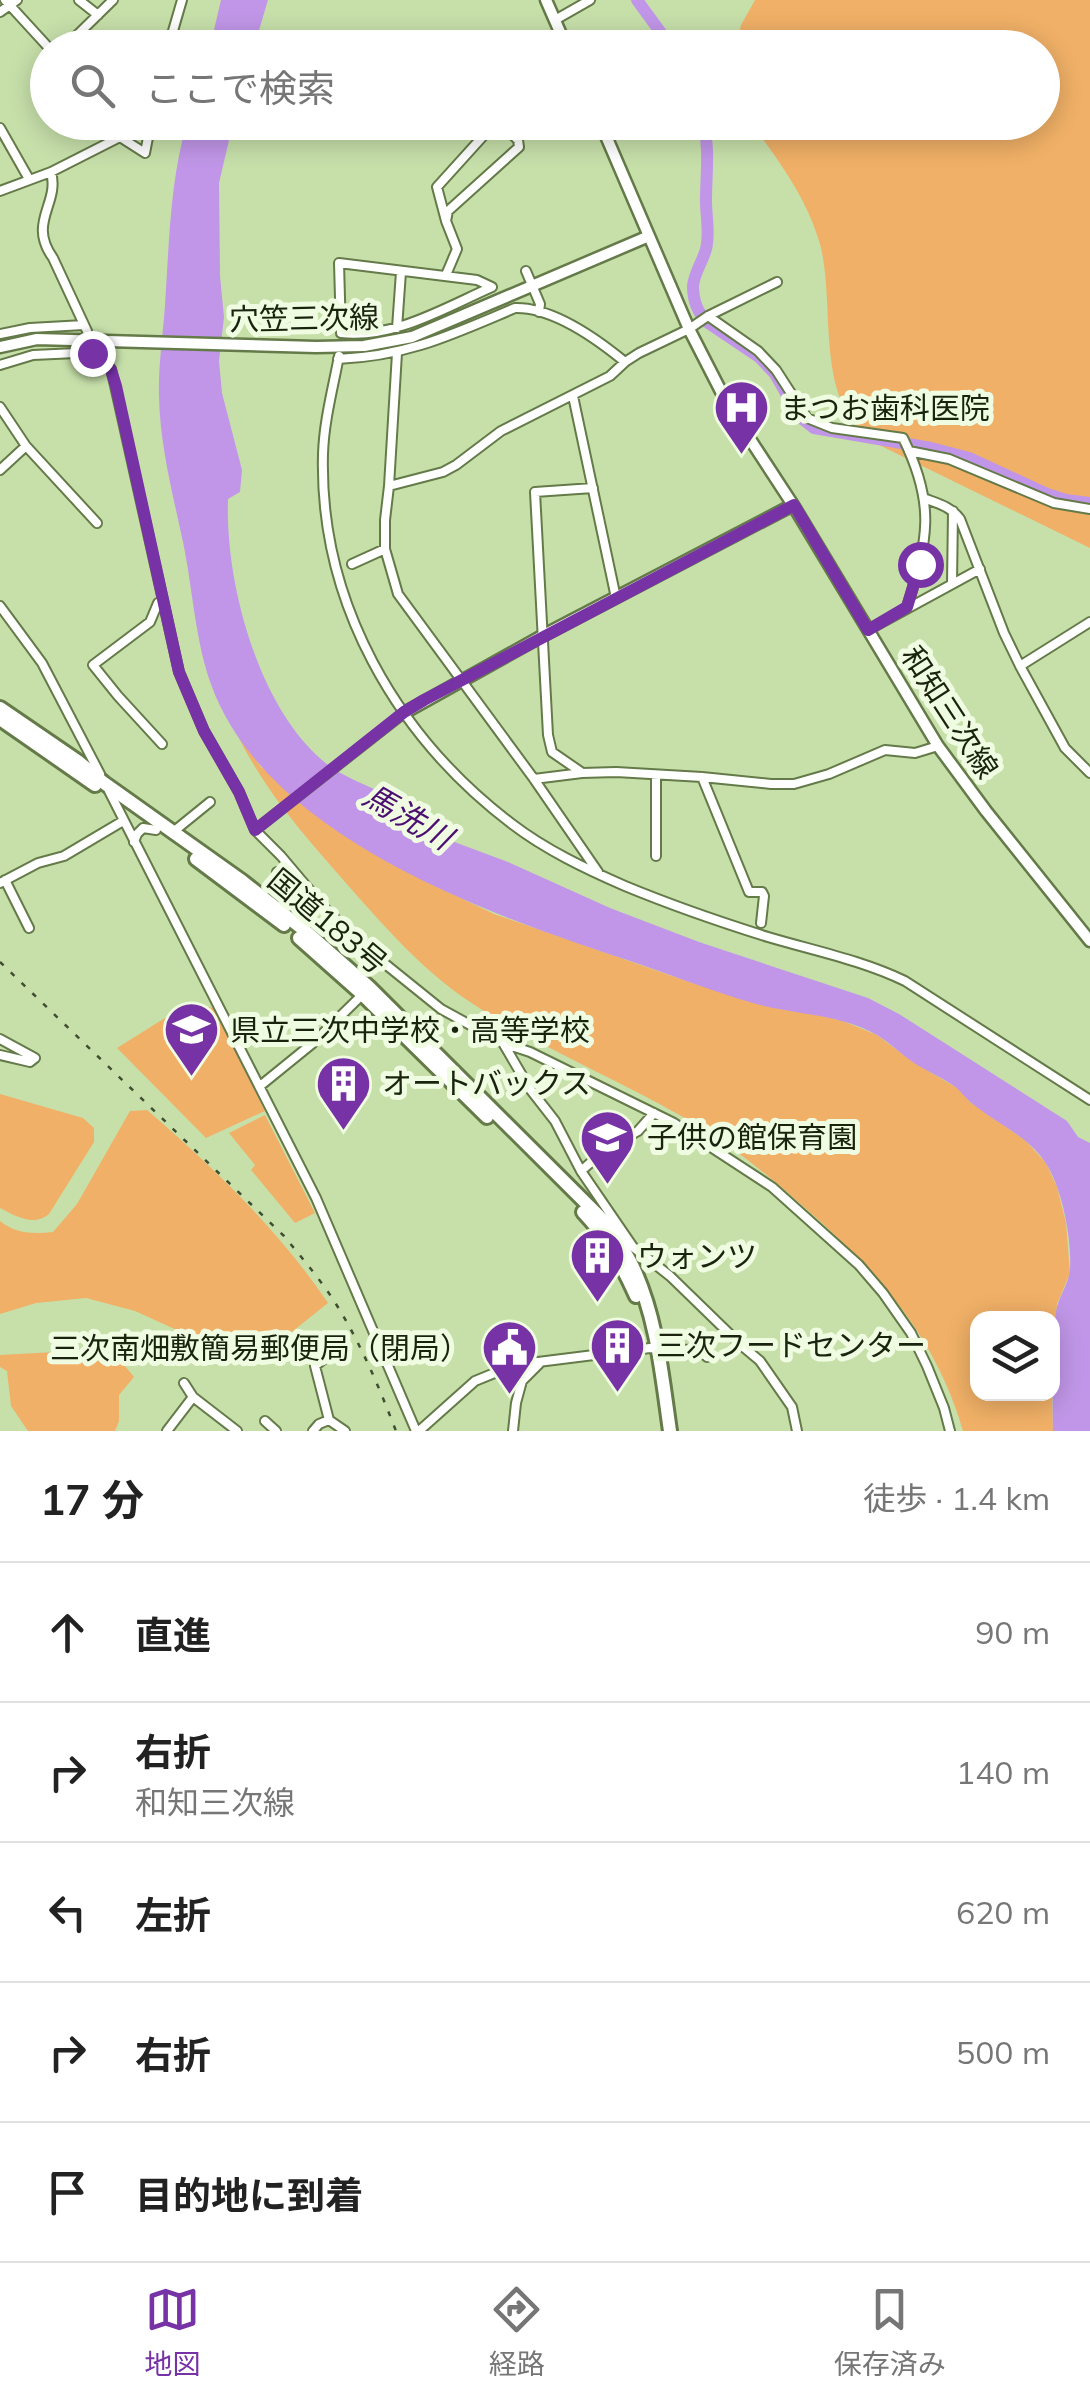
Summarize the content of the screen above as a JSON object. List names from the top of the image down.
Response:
{
  "streets": {
    "highway": ["国道183号"],
    "main road": ["穴笠三次線", "和知三次線"]
  },
  "crossings": [
    ["穴笠三次線", "和知三次線"]
  ],
  "water": ["馬洗川"],
  "places": {
    "hospital": ["まつお歯科医院"],
    "school or university": ["県立三次中学校・高等学校", "子供の館保育園"],
    "building": ["オートバックス", "ウォンツ", "三次フードセンター"],
    "public building": ["三次南畑敷簡易郵便局（閉局）"]
  },
  "page": {
    "search": "ここで検索",
    "heading": ["17 分", "徒歩 · 1.4 km"],
    "list": [
      ["直進", "90 m"],
      ["右折", "和知三次線", "140 m"],
      ["左折", "620 m"],
      ["右折", "500 m"],
      "目的地に到着"
    ],
    "nav": ["地図", "経路", "保存済み"]
  }
}
